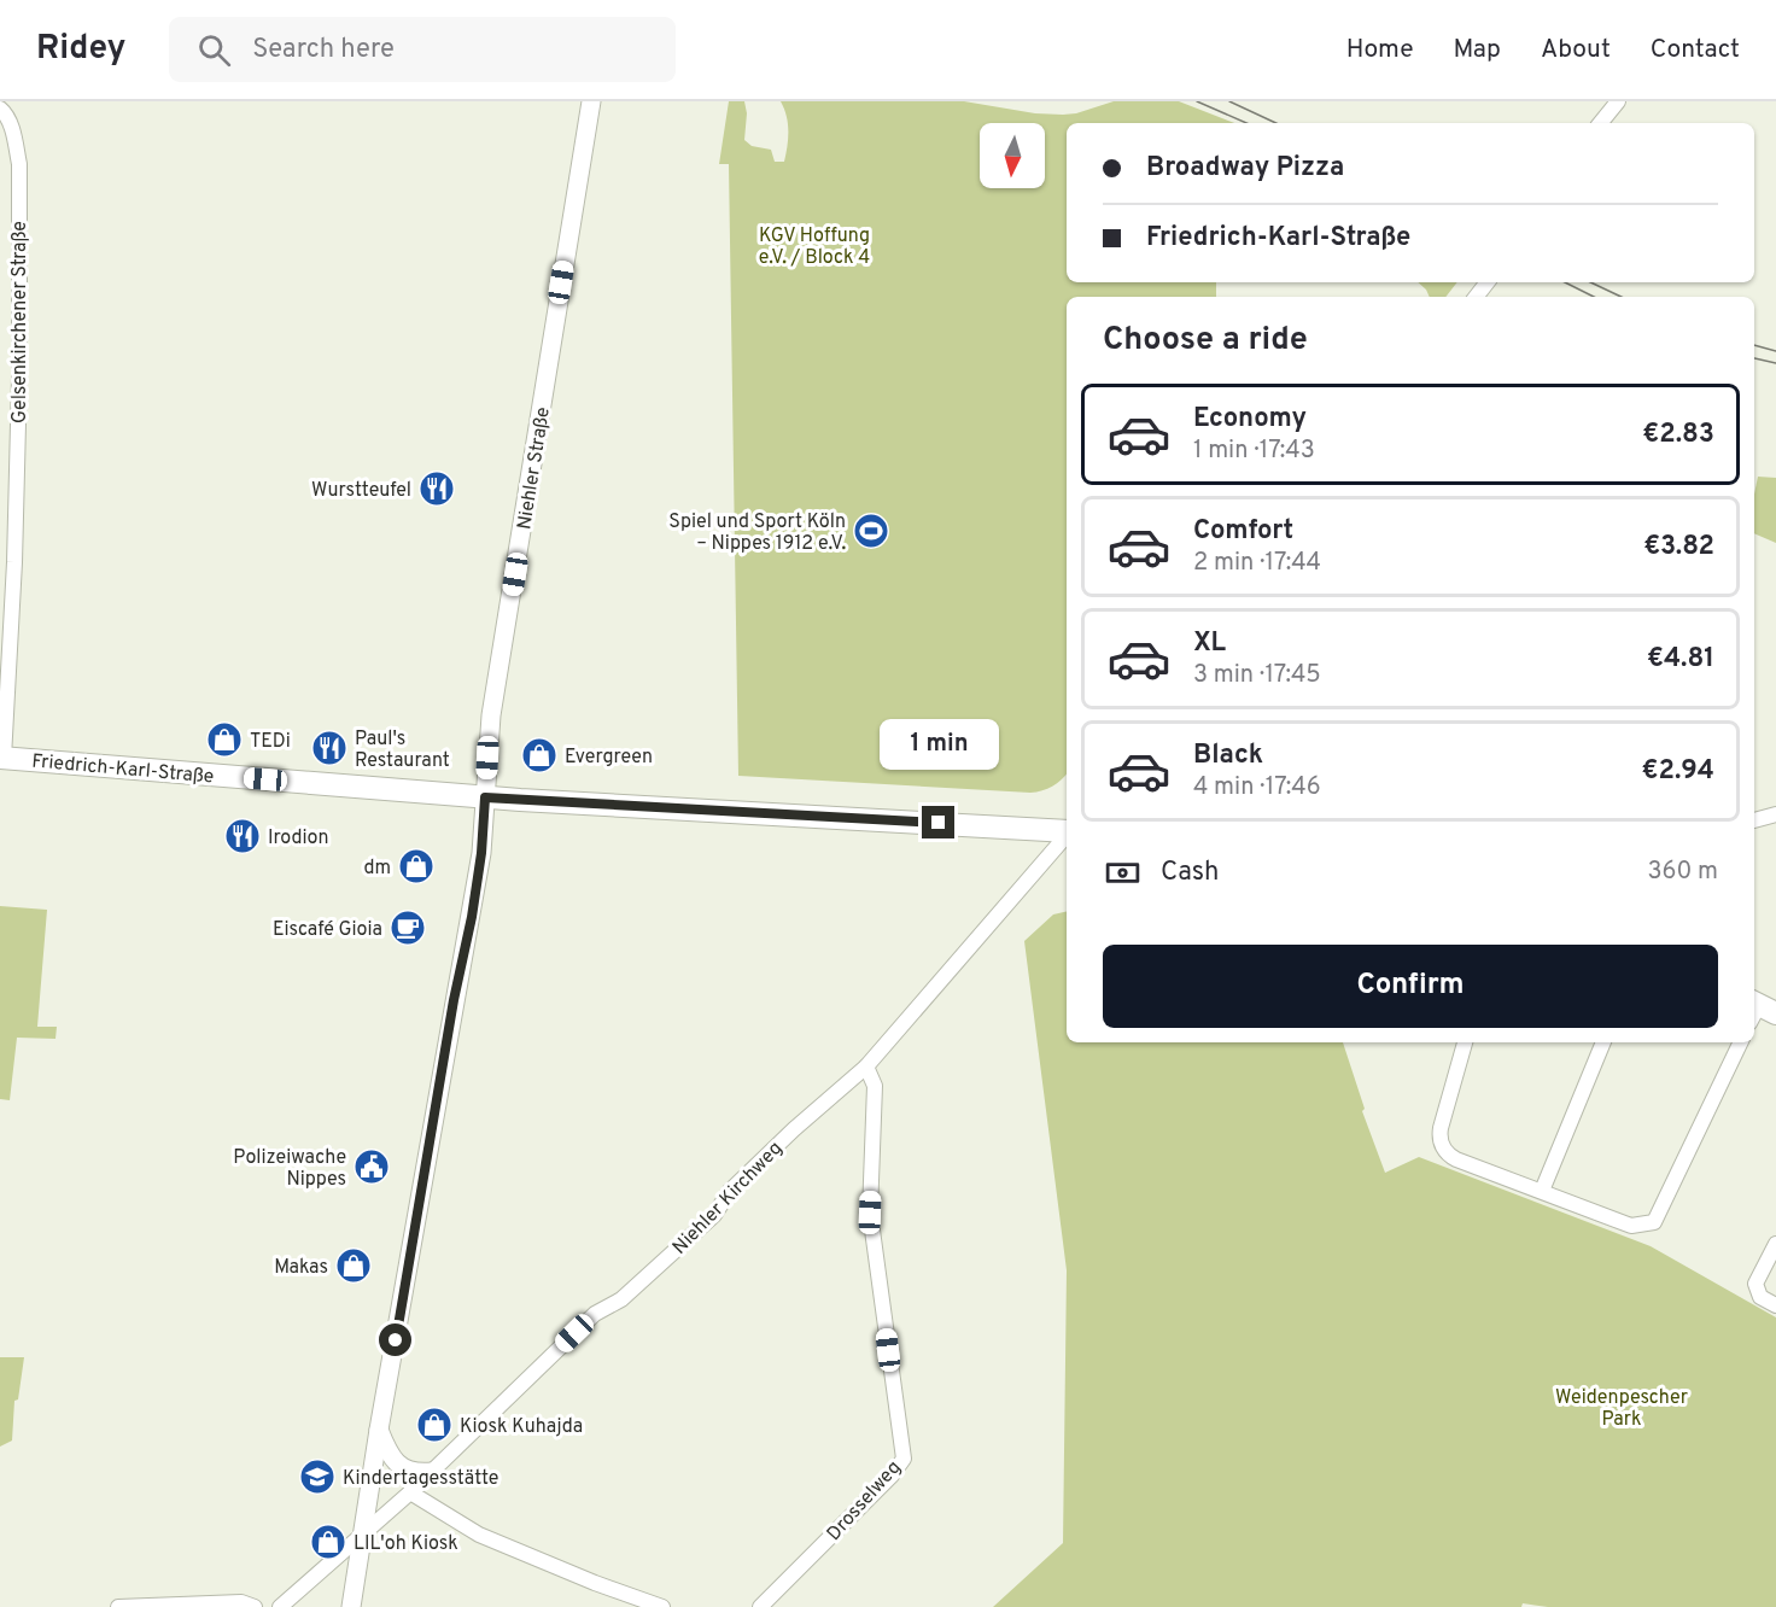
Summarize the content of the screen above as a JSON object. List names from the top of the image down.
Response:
{
  "streets": {
    "main road": ["Friedrich-Karl-Straße"],
    "street": [
      "Gelsenkirchener Straße",
      "Niehler Straße",
      "Niehler Kirchweg",
      "Drosselweg"
    ]
  },
  "crossings": [
    ["Gelsenkirchener Straße", "Friedrich-Karl-Straße"],
    ["Niehler Straße", "Friedrich-Karl-Straße"],
    ["Niehler Straße", "Niehler Kirchweg"],
    ["Niehler Kirchweg", "Drosselweg"]
  ],
  "parks": ["KGV Hoffung e.V. / Block 4", "Weidenpescher Park"],
  "places": {
    "restaurant": ["Wurstteufel", "Paul's Restaurant", "Irodion"],
    "sports": ["Spiel und Sport Köln – Nippes 1912 e.V."],
    "shop": [
      "TEDi",
      "Evergreen",
      "dm",
      "Makas",
      "Kiosk Kuhajda",
      "LIL'oh Kiosk"
    ],
    "cafe": ["Eiscafé Gioia"],
    "public building": ["Polizeiwache Nippes"],
    "school or university": ["Kindertagesstätte"]
  },
  "north": "bottom",
  "page": {
    "header": "Ridey",
    "search": "Search here",
    "nav": [
      "Home",
      "Map",
      "About",
      "Contact"
    ],
    "banner": ["Broadway Pizza", "Friedrich-Karl-Straße"],
    "heading": "Choose a ride",
    "list": [
      {
        "name": "Economy",
        "note": "1 min · 17:43",
        "value": "€2.83"
      },
      {
        "name": "Comfort",
        "note": "2 min · 17:44",
        "value": "€3.82"
      },
      {
        "name": "XL",
        "note": "3 min · 17:45",
        "value": "€4.81"
      },
      {
        "name": "Black",
        "note": "4 min · 17:46",
        "value": "€2.94"
      }
    ],
    "bubble": "1 min",
    "pay": ["Cash", "360 m"],
    "buttons": "Confirm"
  }
}
